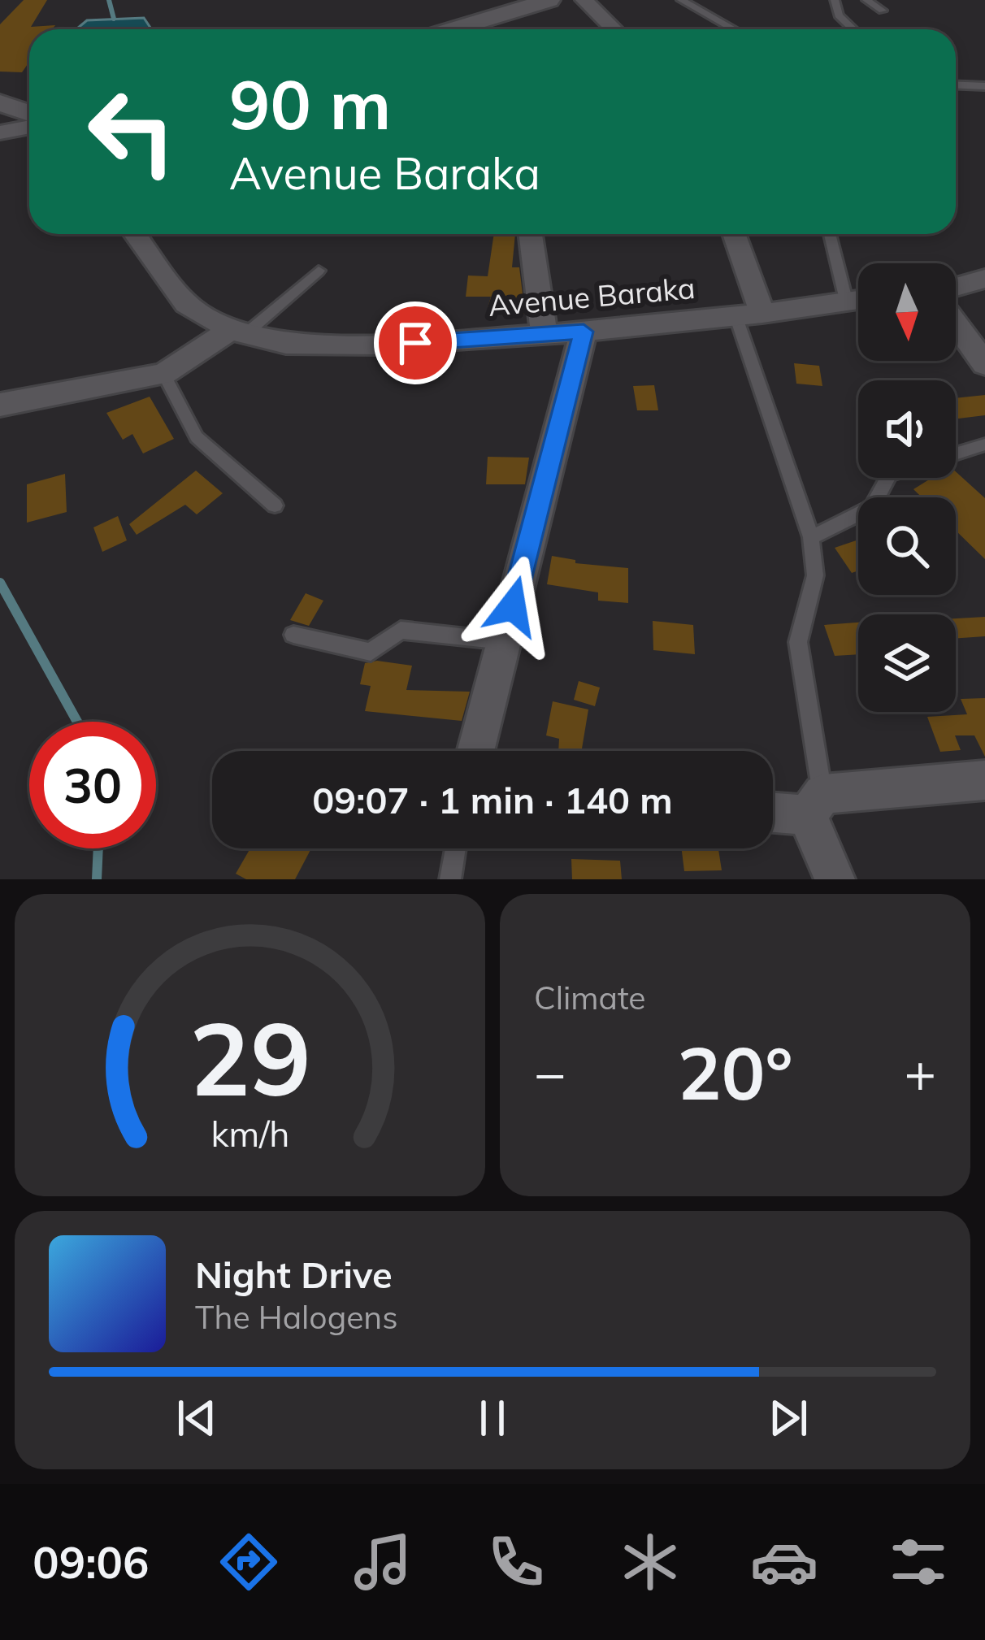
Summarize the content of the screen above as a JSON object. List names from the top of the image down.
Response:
{
  "streets": {
    "street": ["Avenue Baraka"]
  },
  "north": "bottom",
  "page": {
    "turn": ["90 m", "Avenue Baraka"],
    "limit": "30",
    "trip": "09:07 · 1 min · 140 m",
    "tile": "Climate",
    "heat": ["−", "20°", "+"],
    "song": ["Night Drive", "The Halogens"],
    "tabs": "09:06",
    "gauge": ["29", "km/h"]
  }
}
